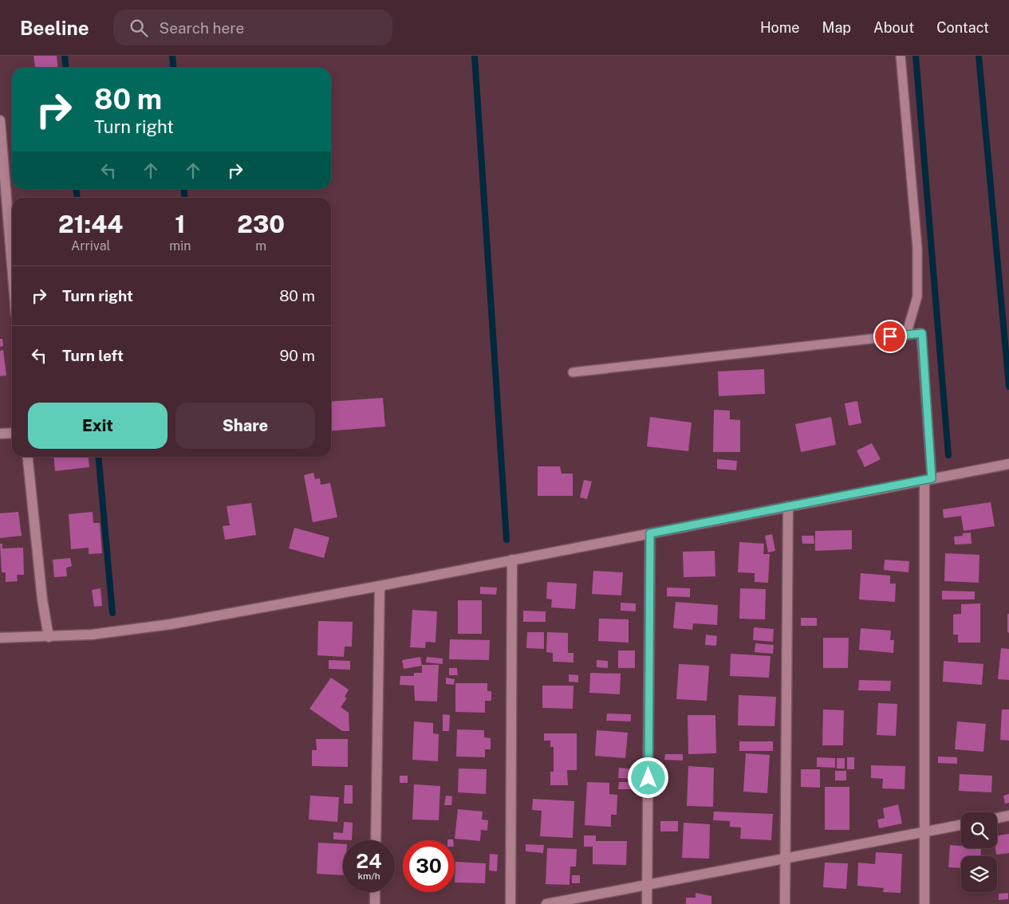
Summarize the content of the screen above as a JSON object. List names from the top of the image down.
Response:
{
  "page": {
    "header": "Beeline",
    "search": "Search here",
    "nav": [
      "Home",
      "Map",
      "About",
      "Contact"
    ],
    "turn": ["80 m", "Turn right"],
    "eta": [
      "21:44",
      "Arrival",
      "1",
      "min",
      "230",
      "m"
    ],
    "list": [
      {
        "name": "Turn right",
        "value": "80 m"
      },
      {
        "name": "Turn left",
        "value": "90 m"
      }
    ],
    "buttons": ["Exit", "Share"],
    "speed": "24 km/h",
    "limit": "30"
  }
}
